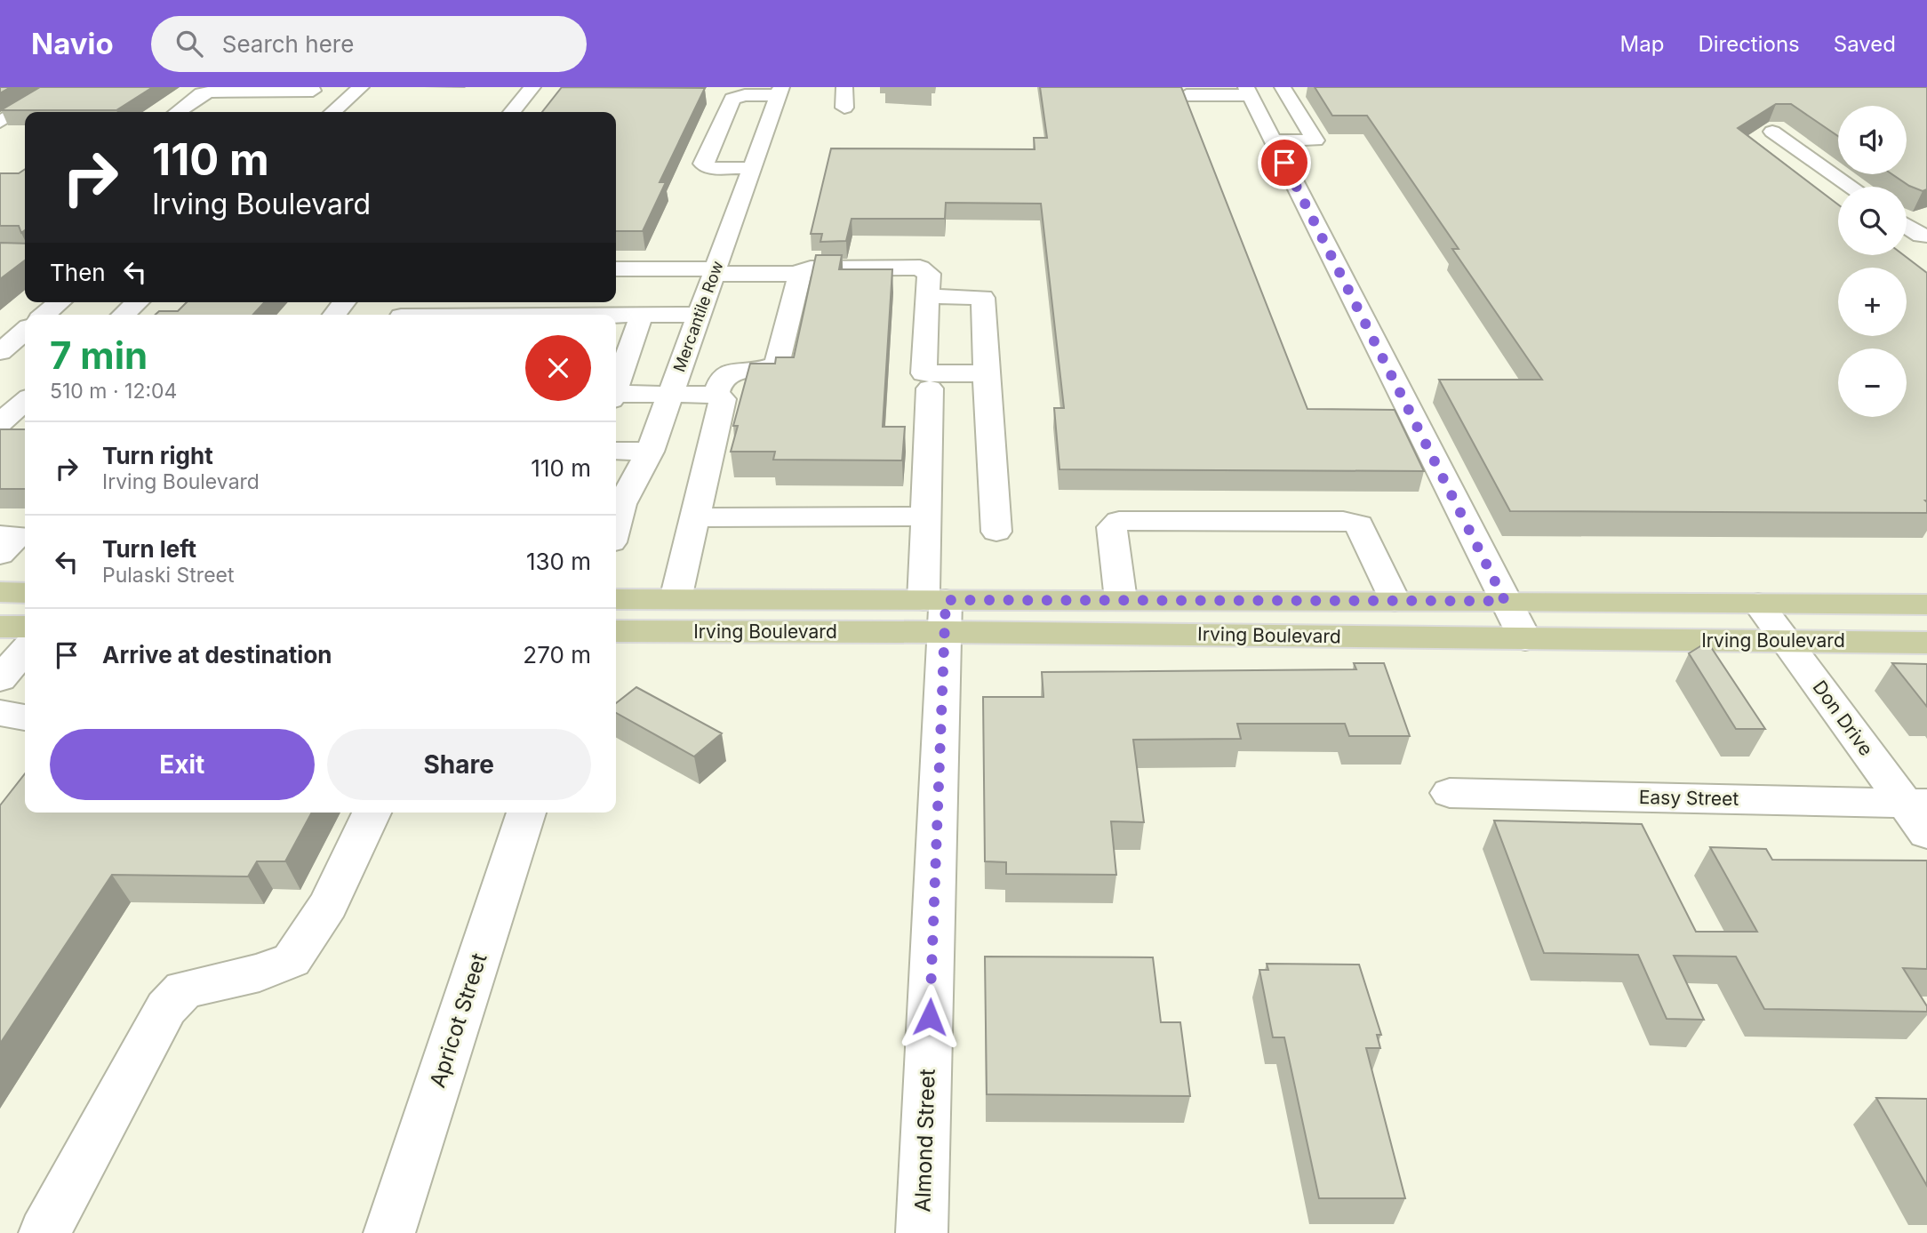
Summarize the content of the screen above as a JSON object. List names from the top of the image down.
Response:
{
  "streets": {
    "main road": ["Irving Boulevard"],
    "street": [
      "Mercantile Row",
      "Don Drive",
      "Easy Street",
      "Apricot Street",
      "Almond Street"
    ]
  },
  "crossings": [
    ["Irving Boulevard", "Don Drive"],
    ["Irving Boulevard", "Almond Street"],
    ["Don Drive", "Easy Street"]
  ],
  "page": {
    "header": "Navio",
    "search": "Search here",
    "nav": ["Map", "Directions", "Saved"],
    "map_buttons": ["+", "−"],
    "turn": ["110 m", "Irving Boulevard"],
    "then": "Then",
    "heading": ["7 min", "510 m · 12:04"],
    "list": [
      {
        "name": "Turn right",
        "note": "Irving Boulevard",
        "value": "110 m"
      },
      {
        "name": "Turn left",
        "note": "Pulaski Street",
        "value": "130 m"
      },
      {
        "name": "Arrive at destination",
        "value": "270 m"
      }
    ],
    "buttons": ["Exit", "Share"]
  }
}
